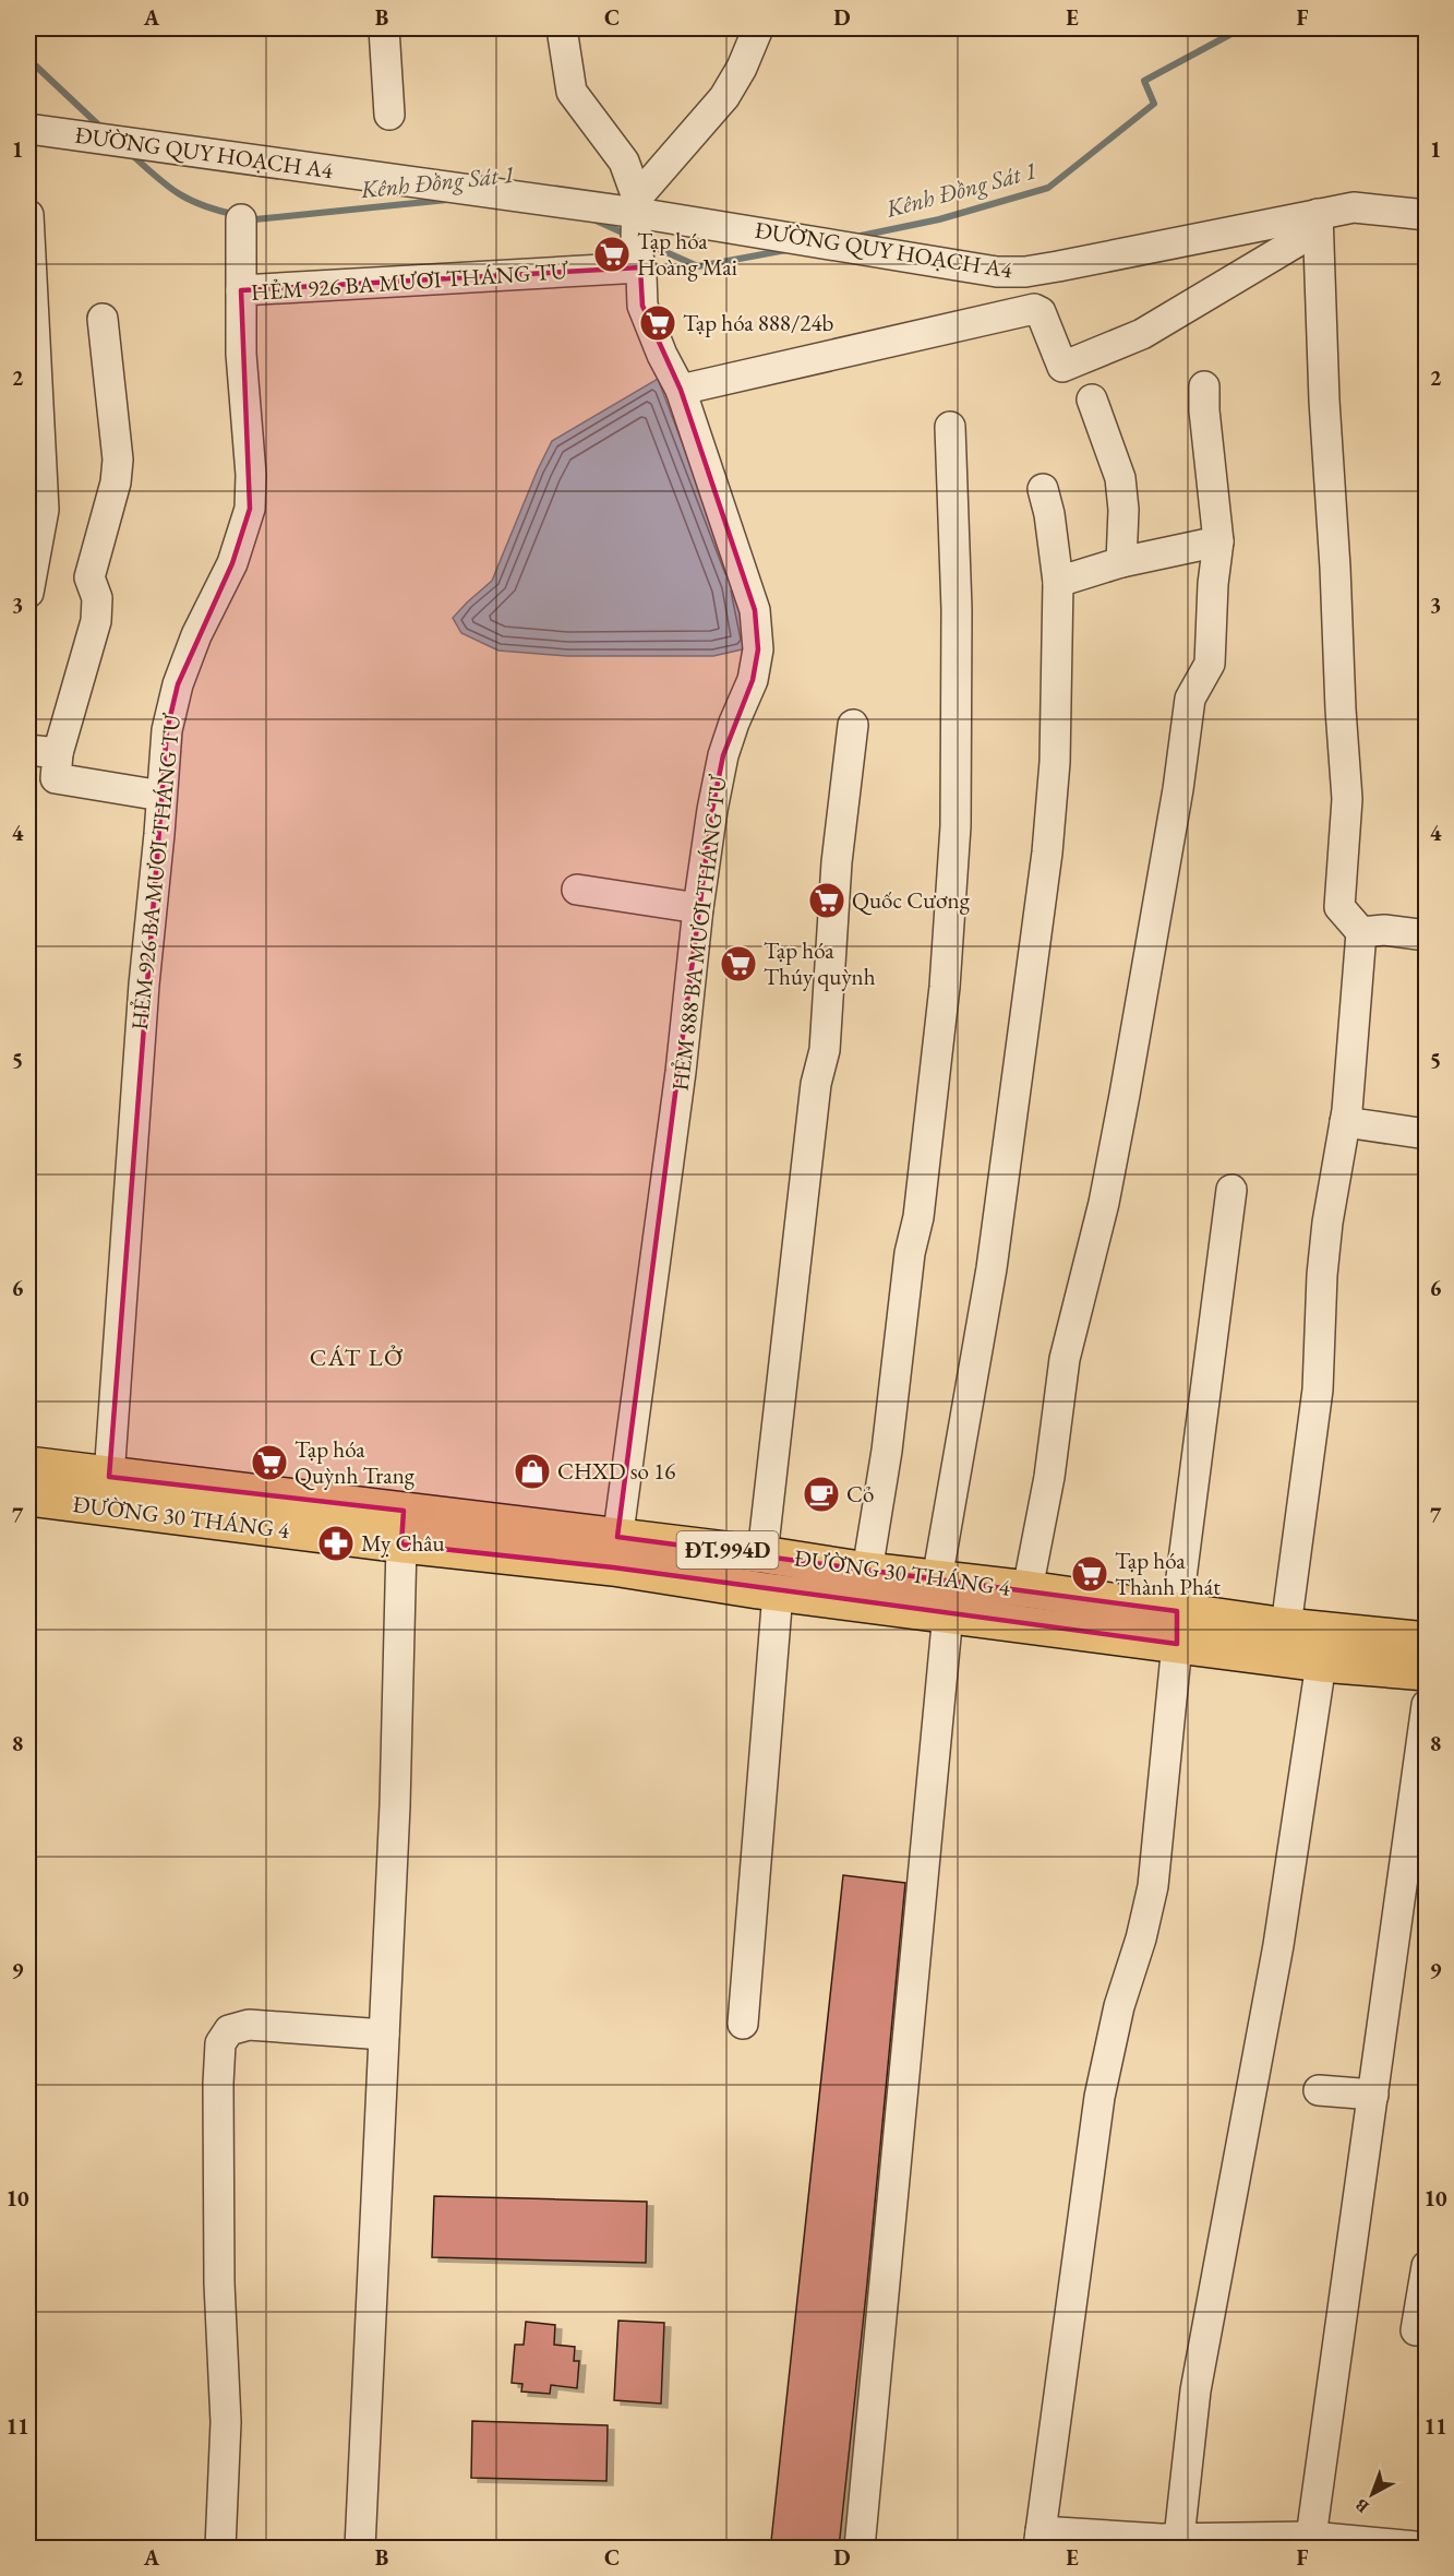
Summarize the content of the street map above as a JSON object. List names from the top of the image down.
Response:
{
  "streets": {
    "main road": ["ĐƯỜNG 30 THÁNG 4", "ĐT.994D"],
    "street": ["ĐƯỜNG QUY HOẠCH A4", "HẺM 926 BA MƯƠI THÁNG TƯ", "HẺM 888 BA MƯƠI THÁNG TƯ"]
  },
  "crossings": [
    ["ĐƯỜNG QUY HOẠCH A4", "HẺM 888 BA MƯƠI THÁNG TƯ"],
    ["HẺM 926 BA MƯƠI THÁNG TƯ", "HẺM 888 BA MƯƠI THÁNG TƯ"],
    ["HẺM 926 BA MƯƠI THÁNG TƯ", "ĐƯỜNG 30 THÁNG 4"],
    ["HẺM 888 BA MƯƠI THÁNG TƯ", "ĐƯỜNG 30 THÁNG 4"]
  ],
  "districts": ["CÁT LỞ"],
  "water": ["Kênh Đồng Sát 1"],
  "places": {
    "supermarket": [
      "Tạp hóa Hoàng Mai",
      "Tạp hóa 888/24b",
      "Quốc Cương",
      "Tạp hóa Thúy quỳnh",
      "Tạp hóa Quỳnh Trang",
      "Tạp hóa Thành Phát"
    ],
    "shop": ["CHXD so 16"],
    "cafe": ["Cỏ"],
    "pharmacy": ["Mỵ Châu"]
  },
  "north": "bottom left",
  "grid": {
    "columns": [
      "A",
      "B",
      "C",
      "D",
      "E",
      "F"
    ],
    "rows": [
      "1",
      "2",
      "3",
      "4",
      "5",
      "6",
      "7",
      "8",
      "9",
      "10",
      "11"
    ]
  }
}
